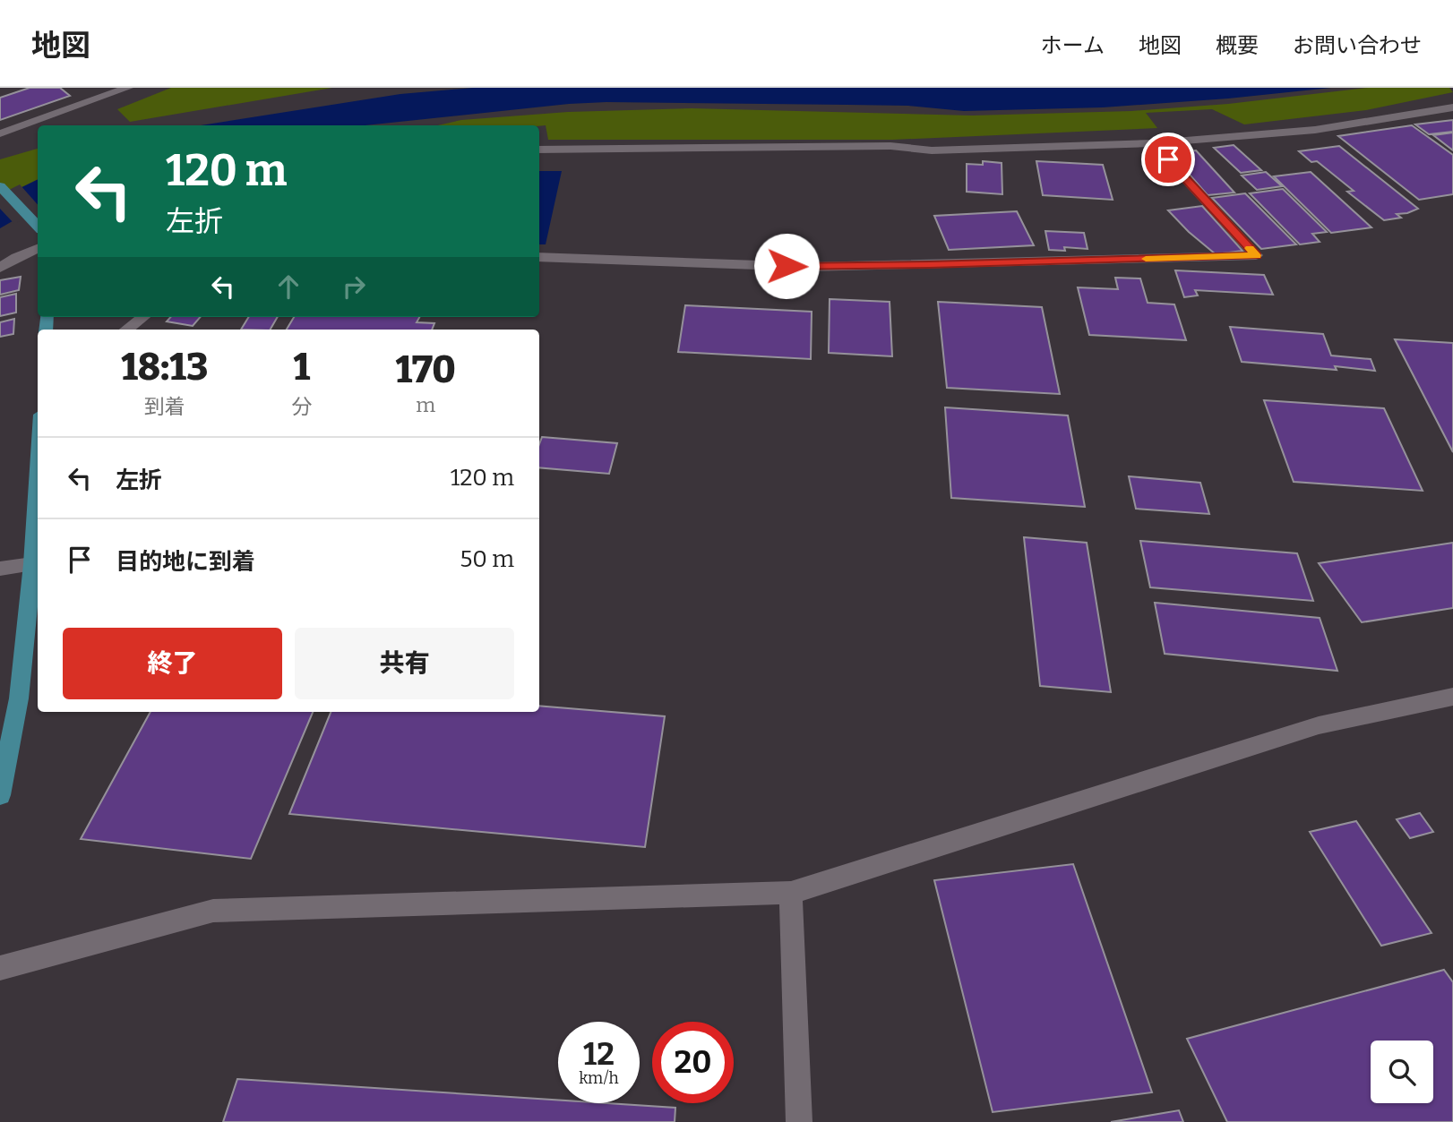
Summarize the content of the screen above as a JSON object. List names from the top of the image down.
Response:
{
  "page": {
    "header": "地図",
    "nav": [
      "ホーム",
      "地図",
      "概要",
      "お問い合わせ"
    ],
    "turn": ["120 m", "左折"],
    "eta": [
      "18:13",
      "到着",
      "1",
      "分",
      "170",
      "m"
    ],
    "list": [
      {
        "name": "左折",
        "value": "120 m"
      },
      {
        "name": "目的地に到着",
        "value": "50 m"
      }
    ],
    "buttons": ["終了", "共有"],
    "speed": "12 km/h",
    "limit": "20"
  }
}
